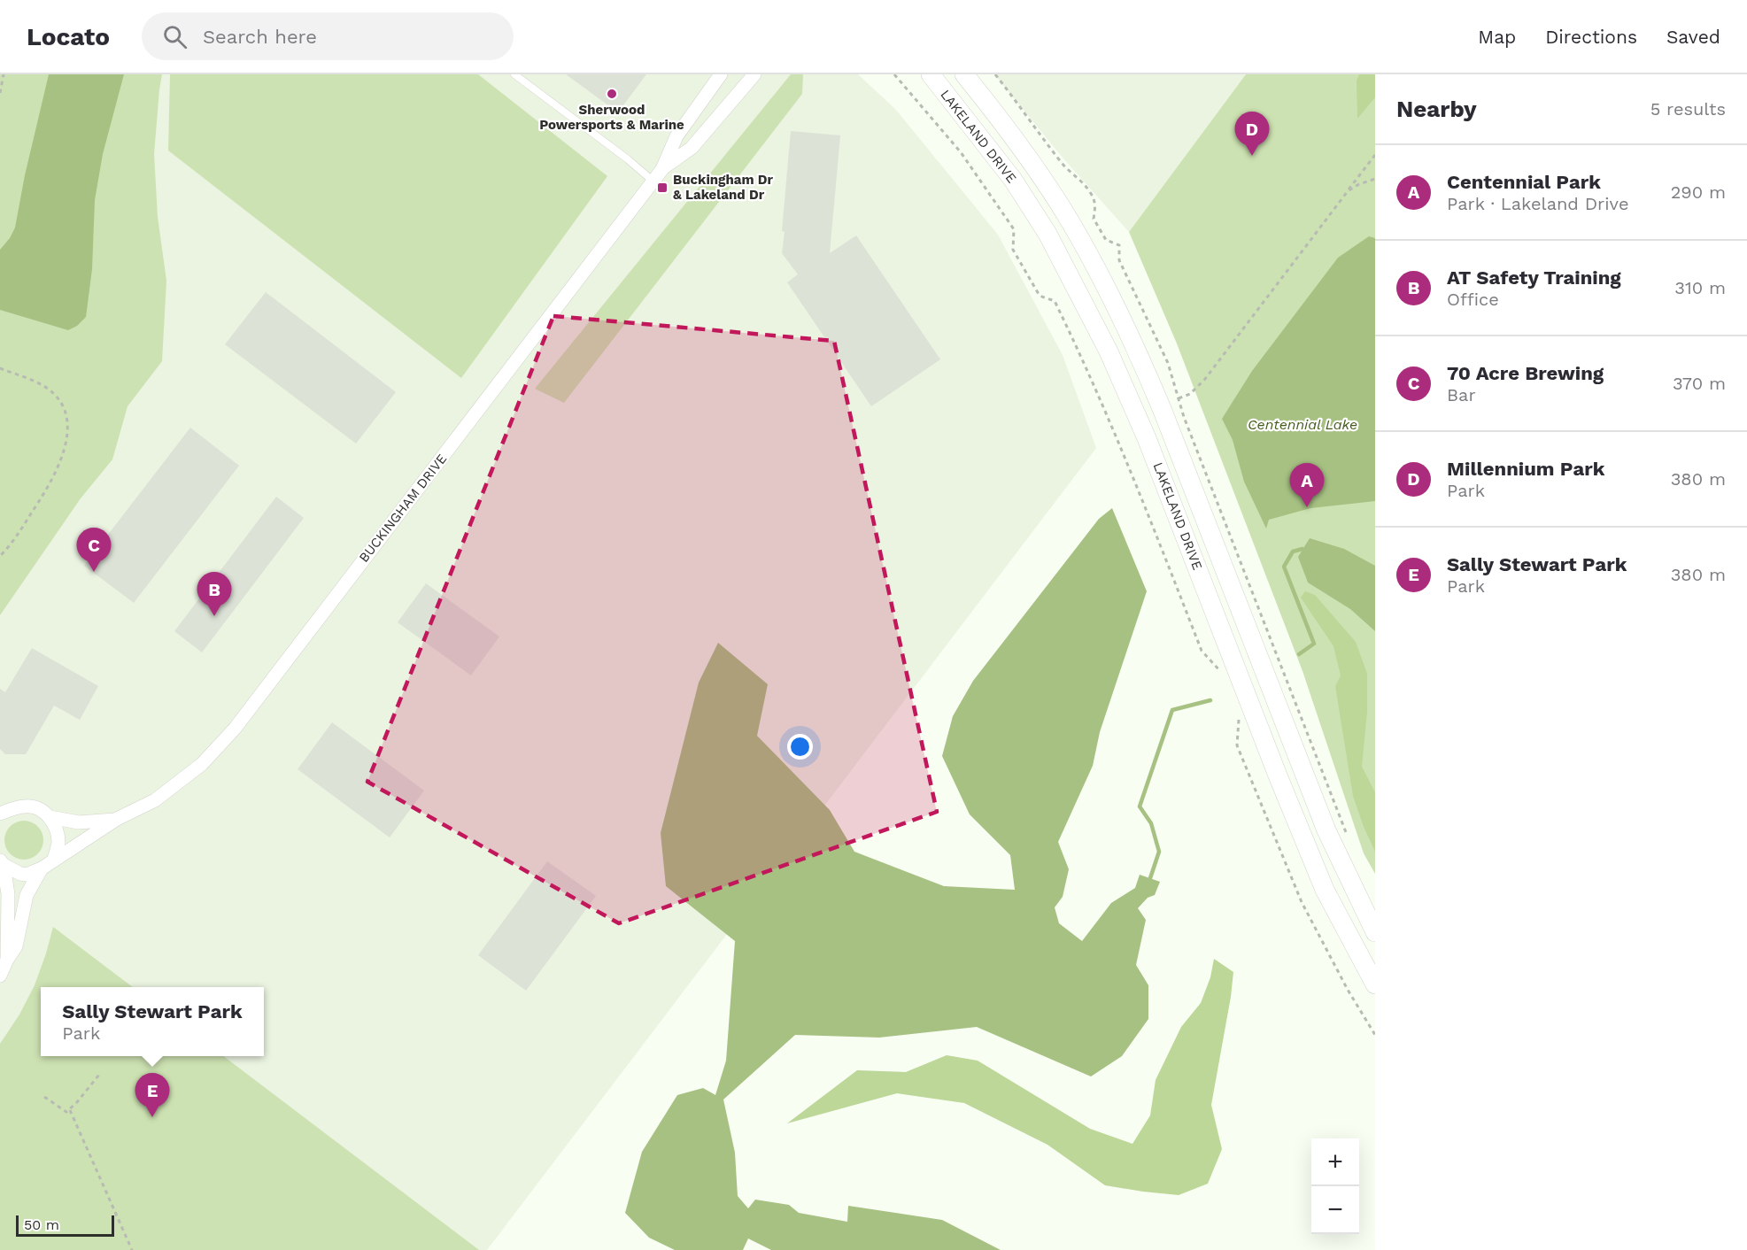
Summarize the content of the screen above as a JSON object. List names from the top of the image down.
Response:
{
  "streets": {
    "main road": ["LAKELAND DRIVE"],
    "street": ["BUCKINGHAM DRIVE"]
  },
  "water": ["Centennial Lake"],
  "places": {
    "other": ["Sherwood Powersports & Marine"],
    "transit": ["Buckingham Dr & Lakeland Dr"]
  },
  "scale_bar": "50 m",
  "page": {
    "header": "Locato",
    "search": "Search here",
    "nav": ["Map", "Directions", "Saved"],
    "heading": ["Nearby", "5 results"],
    "pins": [
      "D",
      "A",
      "C",
      "B",
      "E"
    ],
    "list": [
      {
        "mark": "A",
        "name": "Centennial Park",
        "note": "Park · Lakeland Drive",
        "value": "290 m"
      },
      {
        "mark": "B",
        "name": "AT Safety Training",
        "note": "Office",
        "value": "310 m"
      },
      {
        "mark": "C",
        "name": "70 Acre Brewing",
        "note": "Bar",
        "value": "370 m"
      },
      {
        "mark": "D",
        "name": "Millennium Park",
        "note": "Park",
        "value": "380 m"
      },
      {
        "mark": "E",
        "name": "Sally Stewart Park",
        "note": "Park",
        "value": "380 m"
      }
    ],
    "popup": ["Sally Stewart Park", "Park"],
    "map_buttons": ["+", "−"],
    "scale": "50 m"
  }
}
